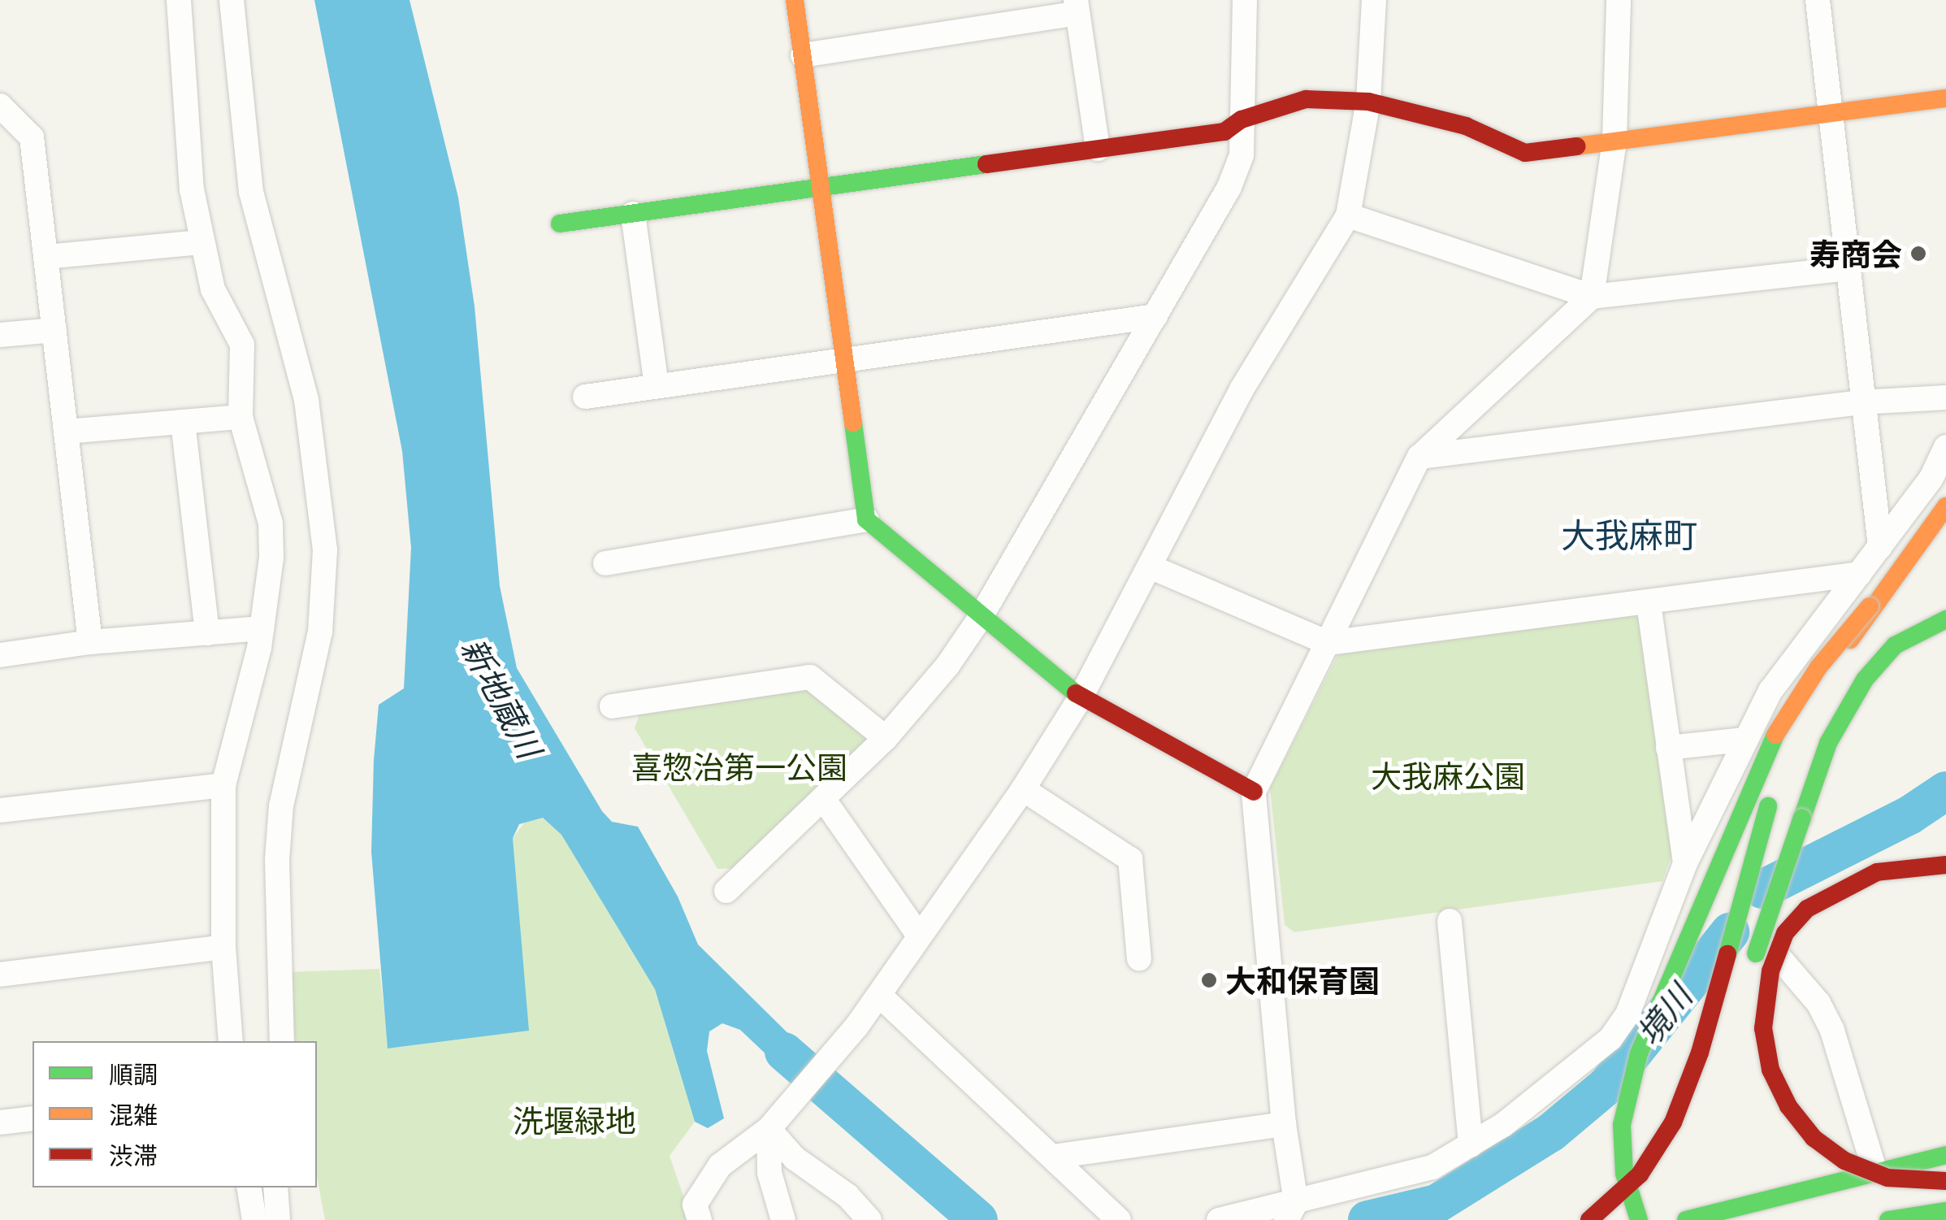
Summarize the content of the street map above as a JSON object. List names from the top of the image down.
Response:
{
  "districts": ["大我麻町"],
  "water": ["新地蔵川", "境川"],
  "parks": ["喜惣治第一公園", "大我麻公園", "洗堰緑地"],
  "places": ["寿商会", "大和保育園"],
  "legend": ["順調", "混雑", "渋滞"]
}
